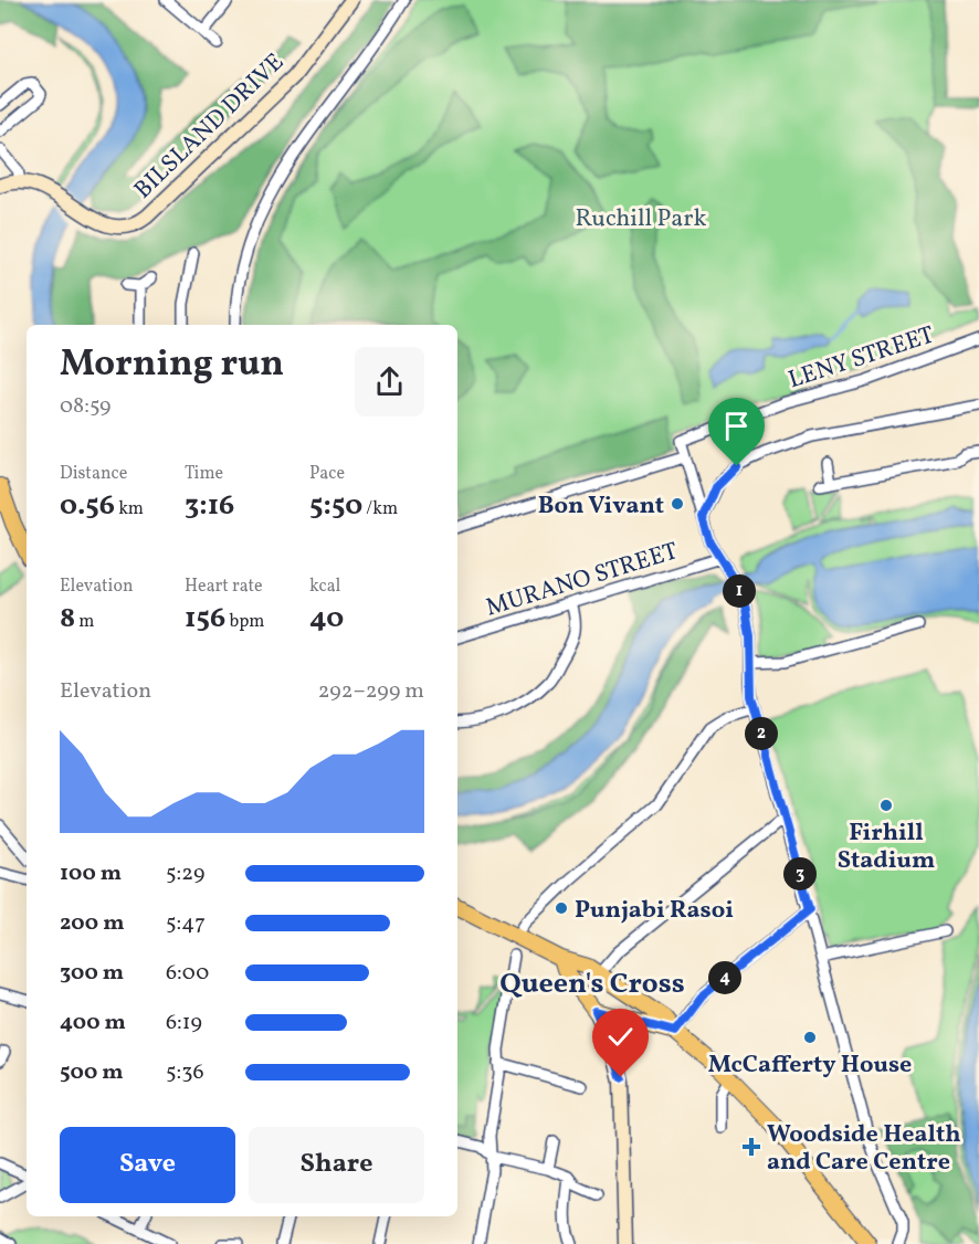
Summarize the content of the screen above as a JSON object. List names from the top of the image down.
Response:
{
  "streets": {
    "main road": ["BILSLAND DRIVE"],
    "street": ["LENY STREET", "MURANO STREET"]
  },
  "districts": ["Queen's Cross"],
  "parks": ["Ruchill Park"],
  "places": {
    "other": [
      "Bon Vivant",
      "Firhill Stadium",
      "Punjabi Rasoi",
      "McCafferty House"
    ],
    "health": ["Woodside Health and Care Centre"]
  },
  "page": {
    "heading": ["Morning run", "08:59"],
    "stats": [
      ["Distance", "0.56 km"],
      ["Time", "3:16"],
      ["Pace", "5:50 /km"],
      ["Elevation", "8 m"],
      ["Heart rate", "156 bpm"],
      ["kcal", "40"]
    ],
    "pins": [
      "1",
      "2",
      "3",
      "4"
    ],
    "chart": ["Elevation", "292–299 m"],
    "list": [
      {
        "name": "100 m",
        "note": "5:29"
      },
      {
        "name": "200 m",
        "note": "5:47"
      },
      {
        "name": "300 m",
        "note": "6:00"
      },
      {
        "name": "400 m",
        "note": "6:19"
      },
      {
        "name": "500 m",
        "note": "5:36"
      }
    ],
    "buttons": ["Save", "Share"]
  }
}
